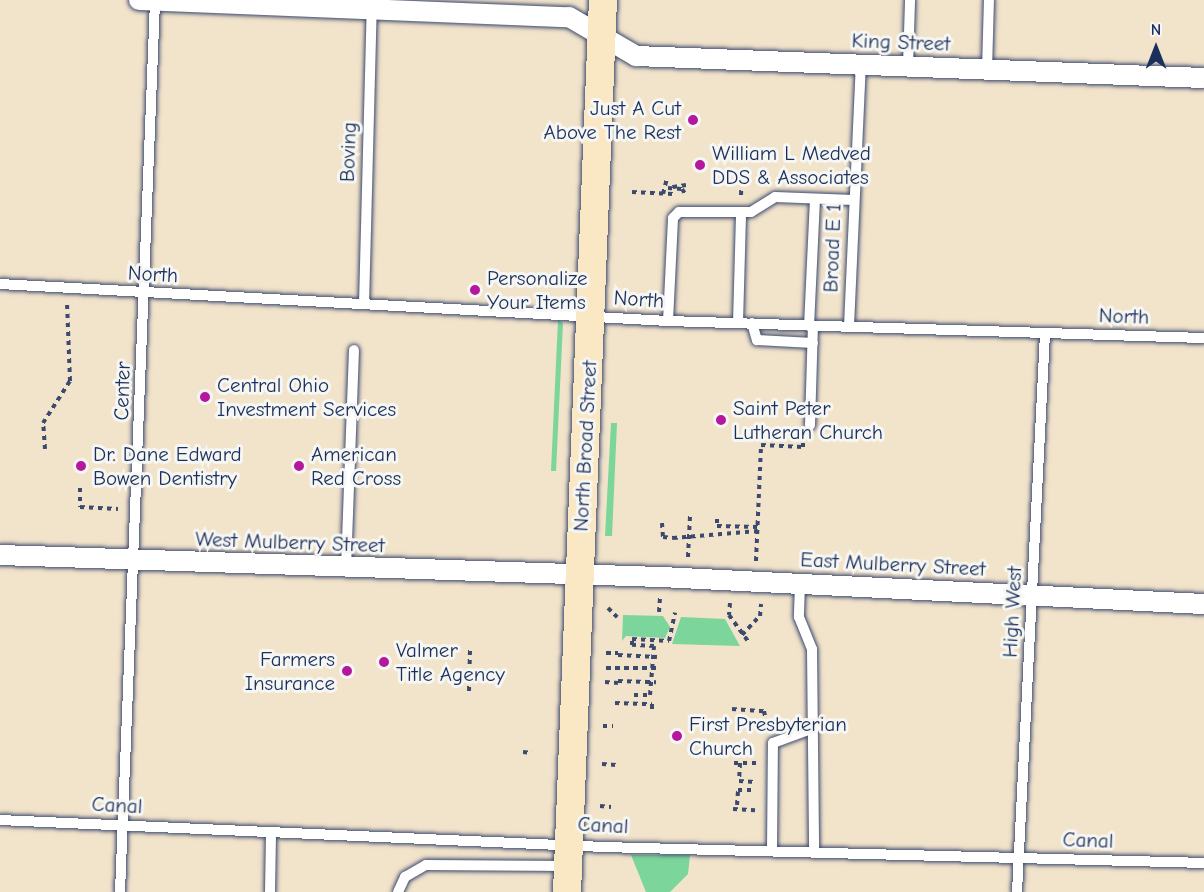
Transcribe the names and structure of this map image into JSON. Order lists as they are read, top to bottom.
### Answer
{
  "streets": {
    "street": [
      "King Street",
      "North Broad Street",
      "West Mulberry Street",
      "East Mulberry Street"
    ],
    "lane": [
      "Boving",
      "Broad E 1",
      "North",
      "Center",
      "High West",
      "Canal"
    ]
  },
  "crossings": [
    ["King Street", "Boving"],
    ["King Street", "Broad E 1"],
    ["King Street", "Center"],
    ["King Street", "North Broad Street"],
    ["Boving", "North"],
    ["Broad E 1", "North"],
    ["North", "Center"],
    ["North", "North Broad Street"],
    ["North", "High West"],
    ["Center", "West Mulberry Street"],
    ["Center", "Canal"],
    ["North Broad Street", "West Mulberry Street"],
    ["North Broad Street", "East Mulberry Street"],
    ["North Broad Street", "Canal"],
    ["West Mulberry Street", "East Mulberry Street"],
    ["East Mulberry Street", "High West"],
    ["High West", "Canal"]
  ],
  "places": [
    "Just A Cut Above The Rest",
    "William L Medved DDS & Associates",
    "Personalize Your Items",
    "Central Ohio Investment Services",
    "Saint Peter Lutheran Church",
    "Dr. Dane Edward Bowen Dentistry",
    "American Red Cross",
    "Valmer Title Agency",
    "Farmers Insurance",
    "First Presbyterian Church"
  ],
  "north": "top"
}
